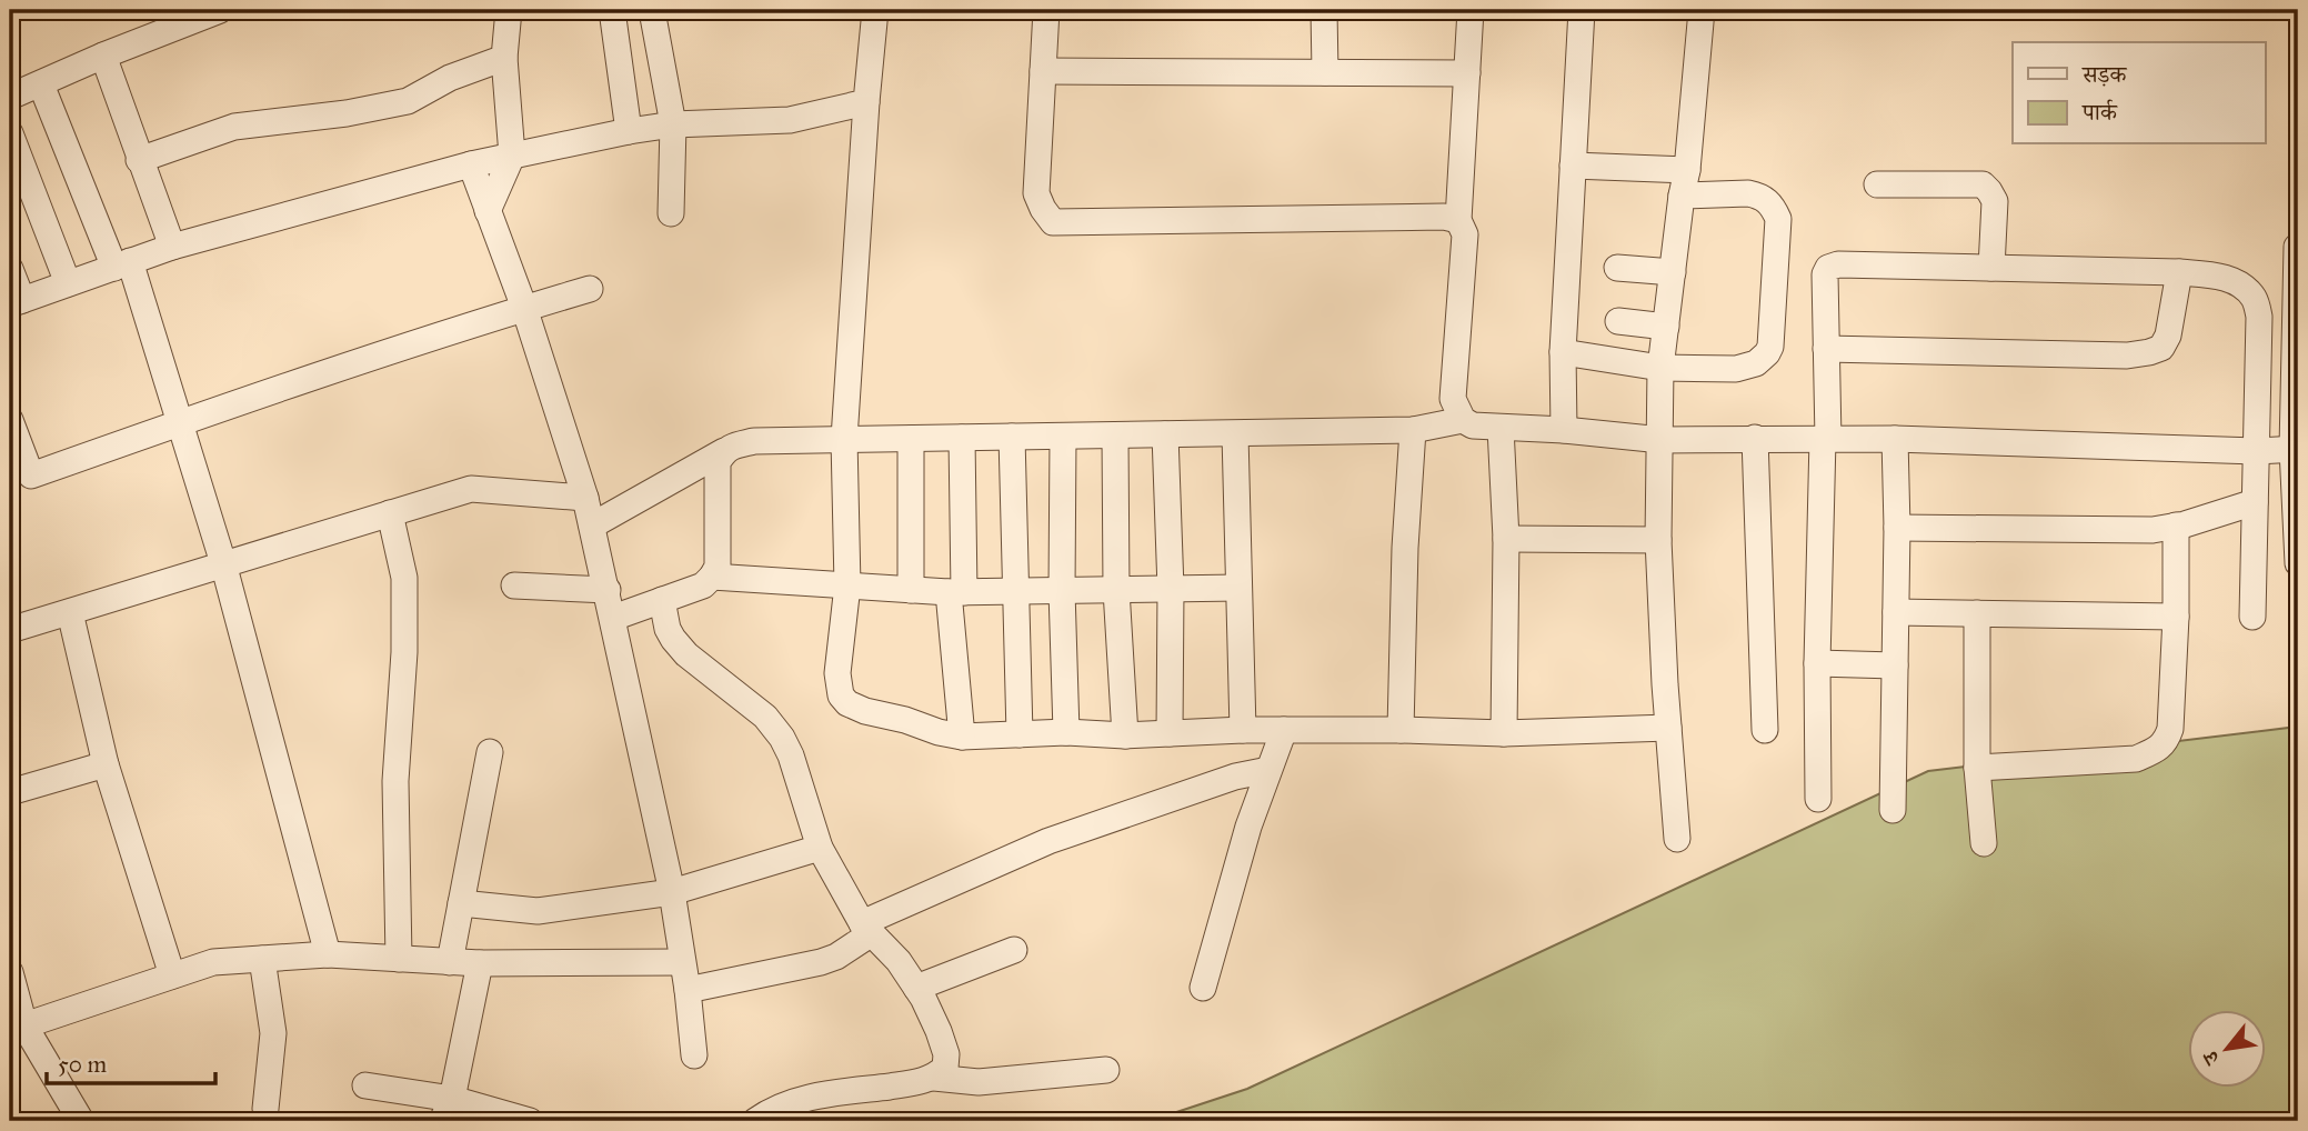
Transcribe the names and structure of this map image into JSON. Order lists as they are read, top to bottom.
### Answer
{
  "legend": ["सड़क", "पार्क"],
  "scale_bar": "50 m",
  "north": "bottom left"
}
